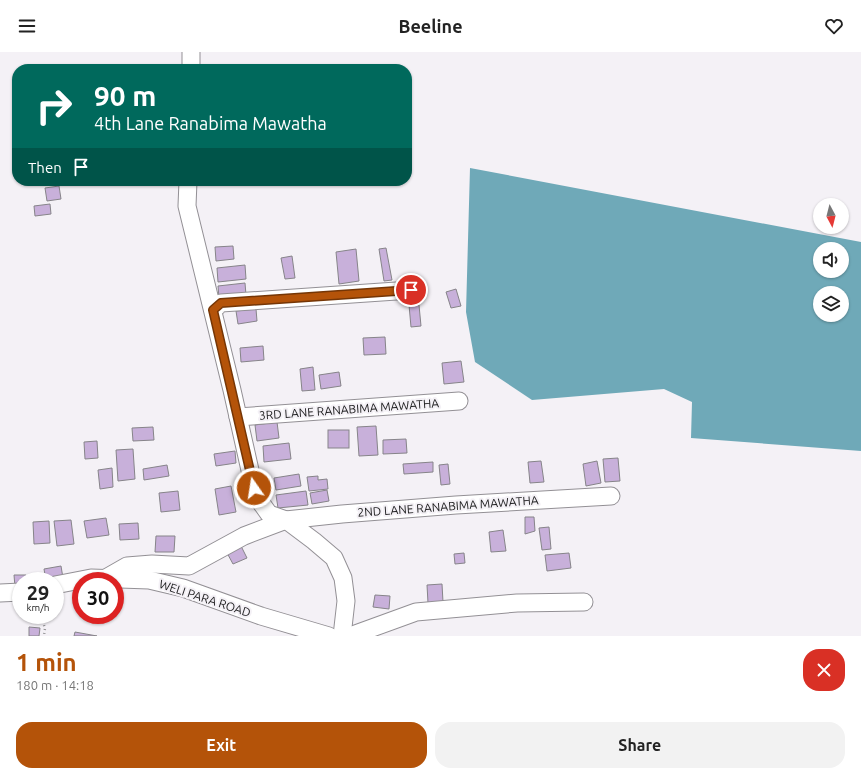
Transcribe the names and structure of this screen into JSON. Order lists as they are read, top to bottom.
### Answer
{
  "streets": {
    "street": ["3RD LANE RANABIMA MAWATHA", "2ND LANE RANABIMA MAWATHA", "WELI PARA ROAD"]
  },
  "north": "bottom",
  "page": {
    "header": "Beeline",
    "turn": ["90 m", "4th Lane Ranabima Mawatha"],
    "then": "Then",
    "speed": "29 km/h",
    "limit": "30",
    "heading": ["1 min", "180 m · 14:18"],
    "buttons": ["Exit", "Share"]
  }
}
